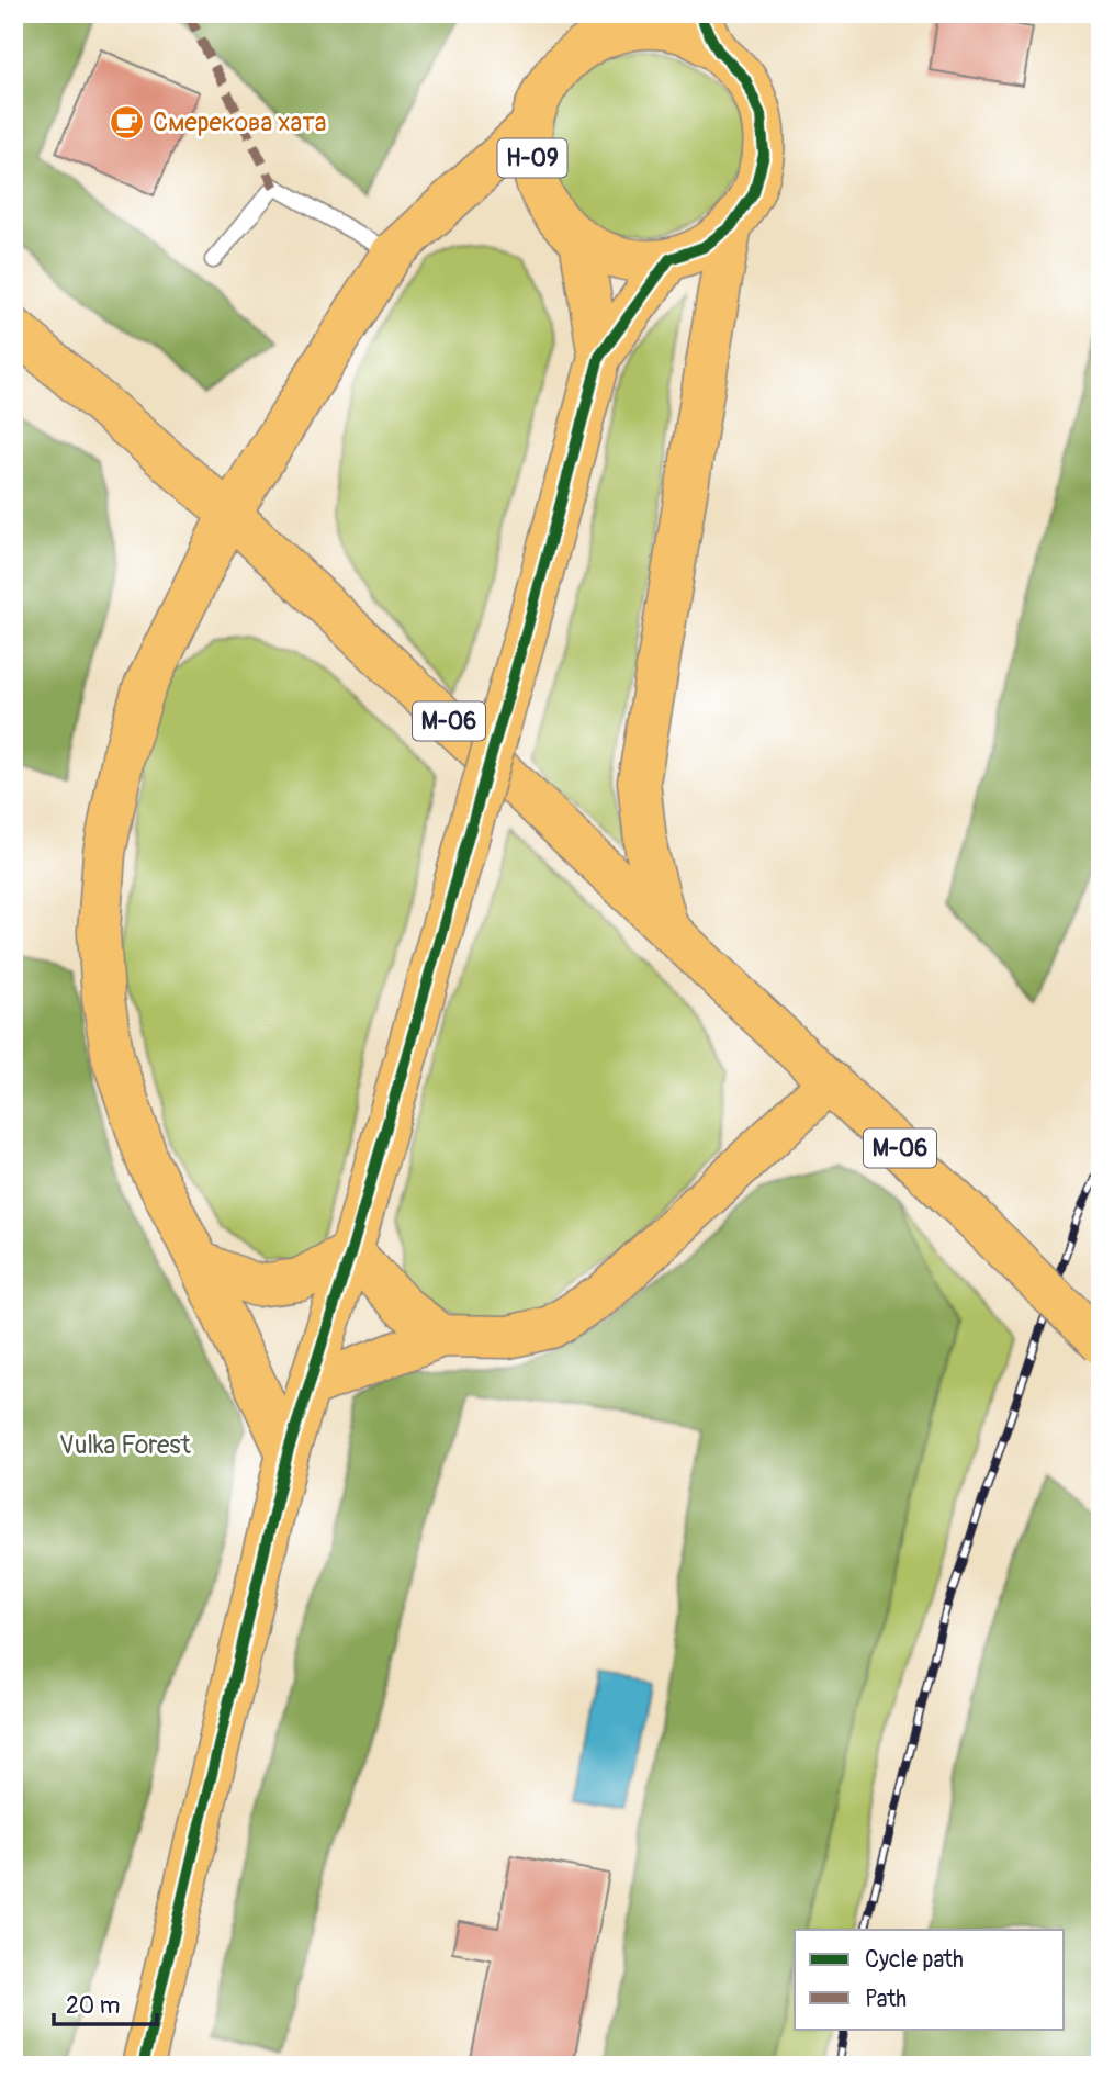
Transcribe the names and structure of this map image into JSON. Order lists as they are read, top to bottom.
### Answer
{
  "streets": {
    "main road": ["Н-09", "М-06"]
  },
  "parks": ["Vulka Forest"],
  "places": {
    "cafe": ["Смерекова хата"]
  },
  "legend": ["Cycle path", "Path"],
  "scale_bar": "20 m"
}
